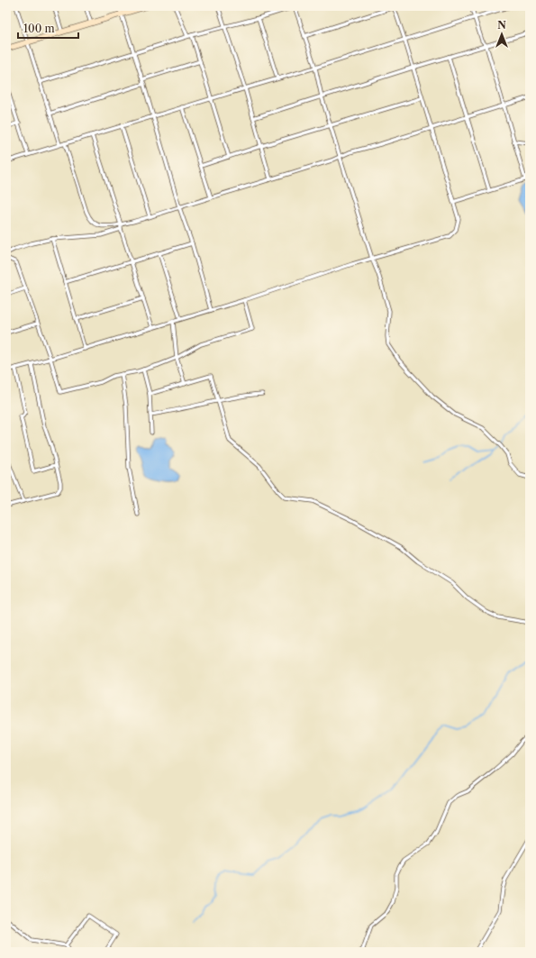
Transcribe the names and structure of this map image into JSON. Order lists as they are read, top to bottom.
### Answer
{
  "scale_bar": "100 m",
  "north": "top"
}
